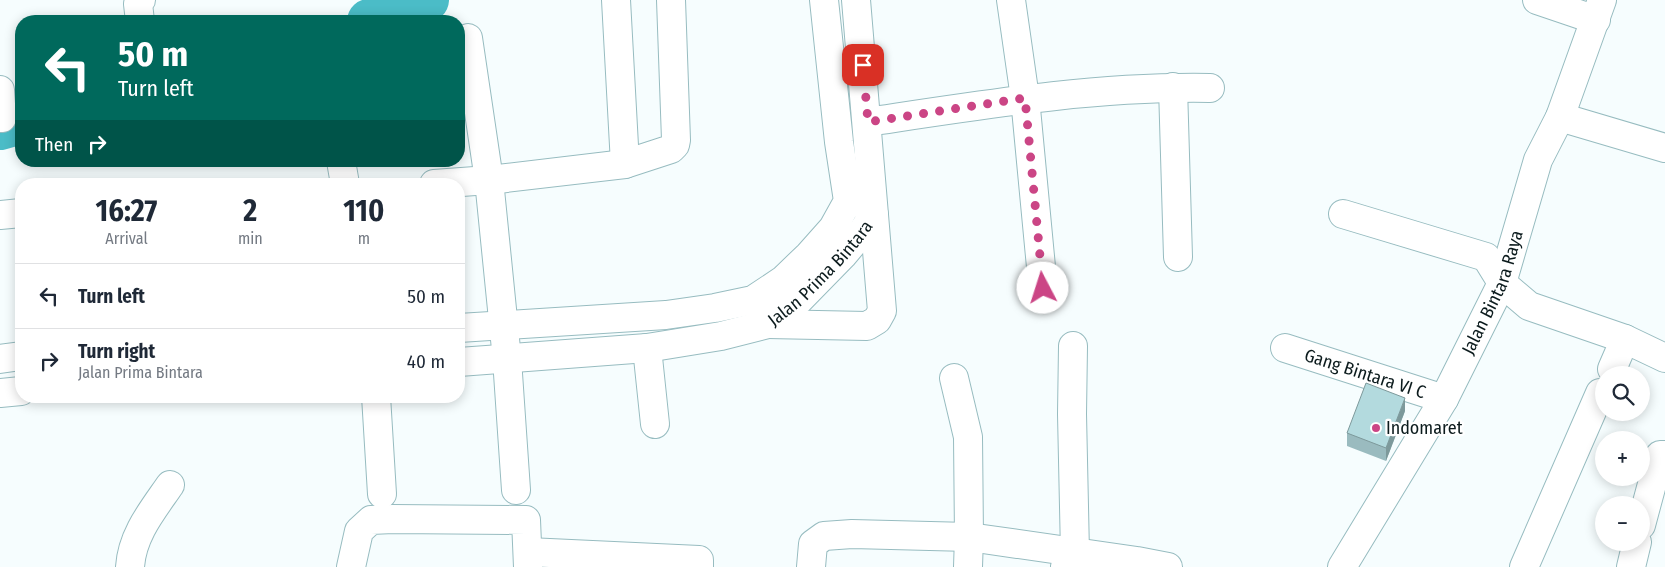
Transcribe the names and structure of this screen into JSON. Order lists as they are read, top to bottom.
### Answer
{
  "streets": {
    "street": ["Jalan Prima Bintara", "Jalan Bintara Raya", "Gang Bintara VI C"]
  },
  "crossings": [
    ["Jalan Bintara Raya", "Gang Bintara VI C"]
  ],
  "places": ["Indomaret"],
  "page": {
    "turn": ["50 m", "Turn left"],
    "then": "Then",
    "eta": [
      "16:27",
      "Arrival",
      "2",
      "min",
      "110",
      "m"
    ],
    "list": [
      {
        "name": "Turn left",
        "value": "50 m"
      },
      {
        "name": "Turn right",
        "note": "Jalan Prima Bintara",
        "value": "40 m"
      }
    ],
    "map_buttons": ["+", "−"]
  }
}
